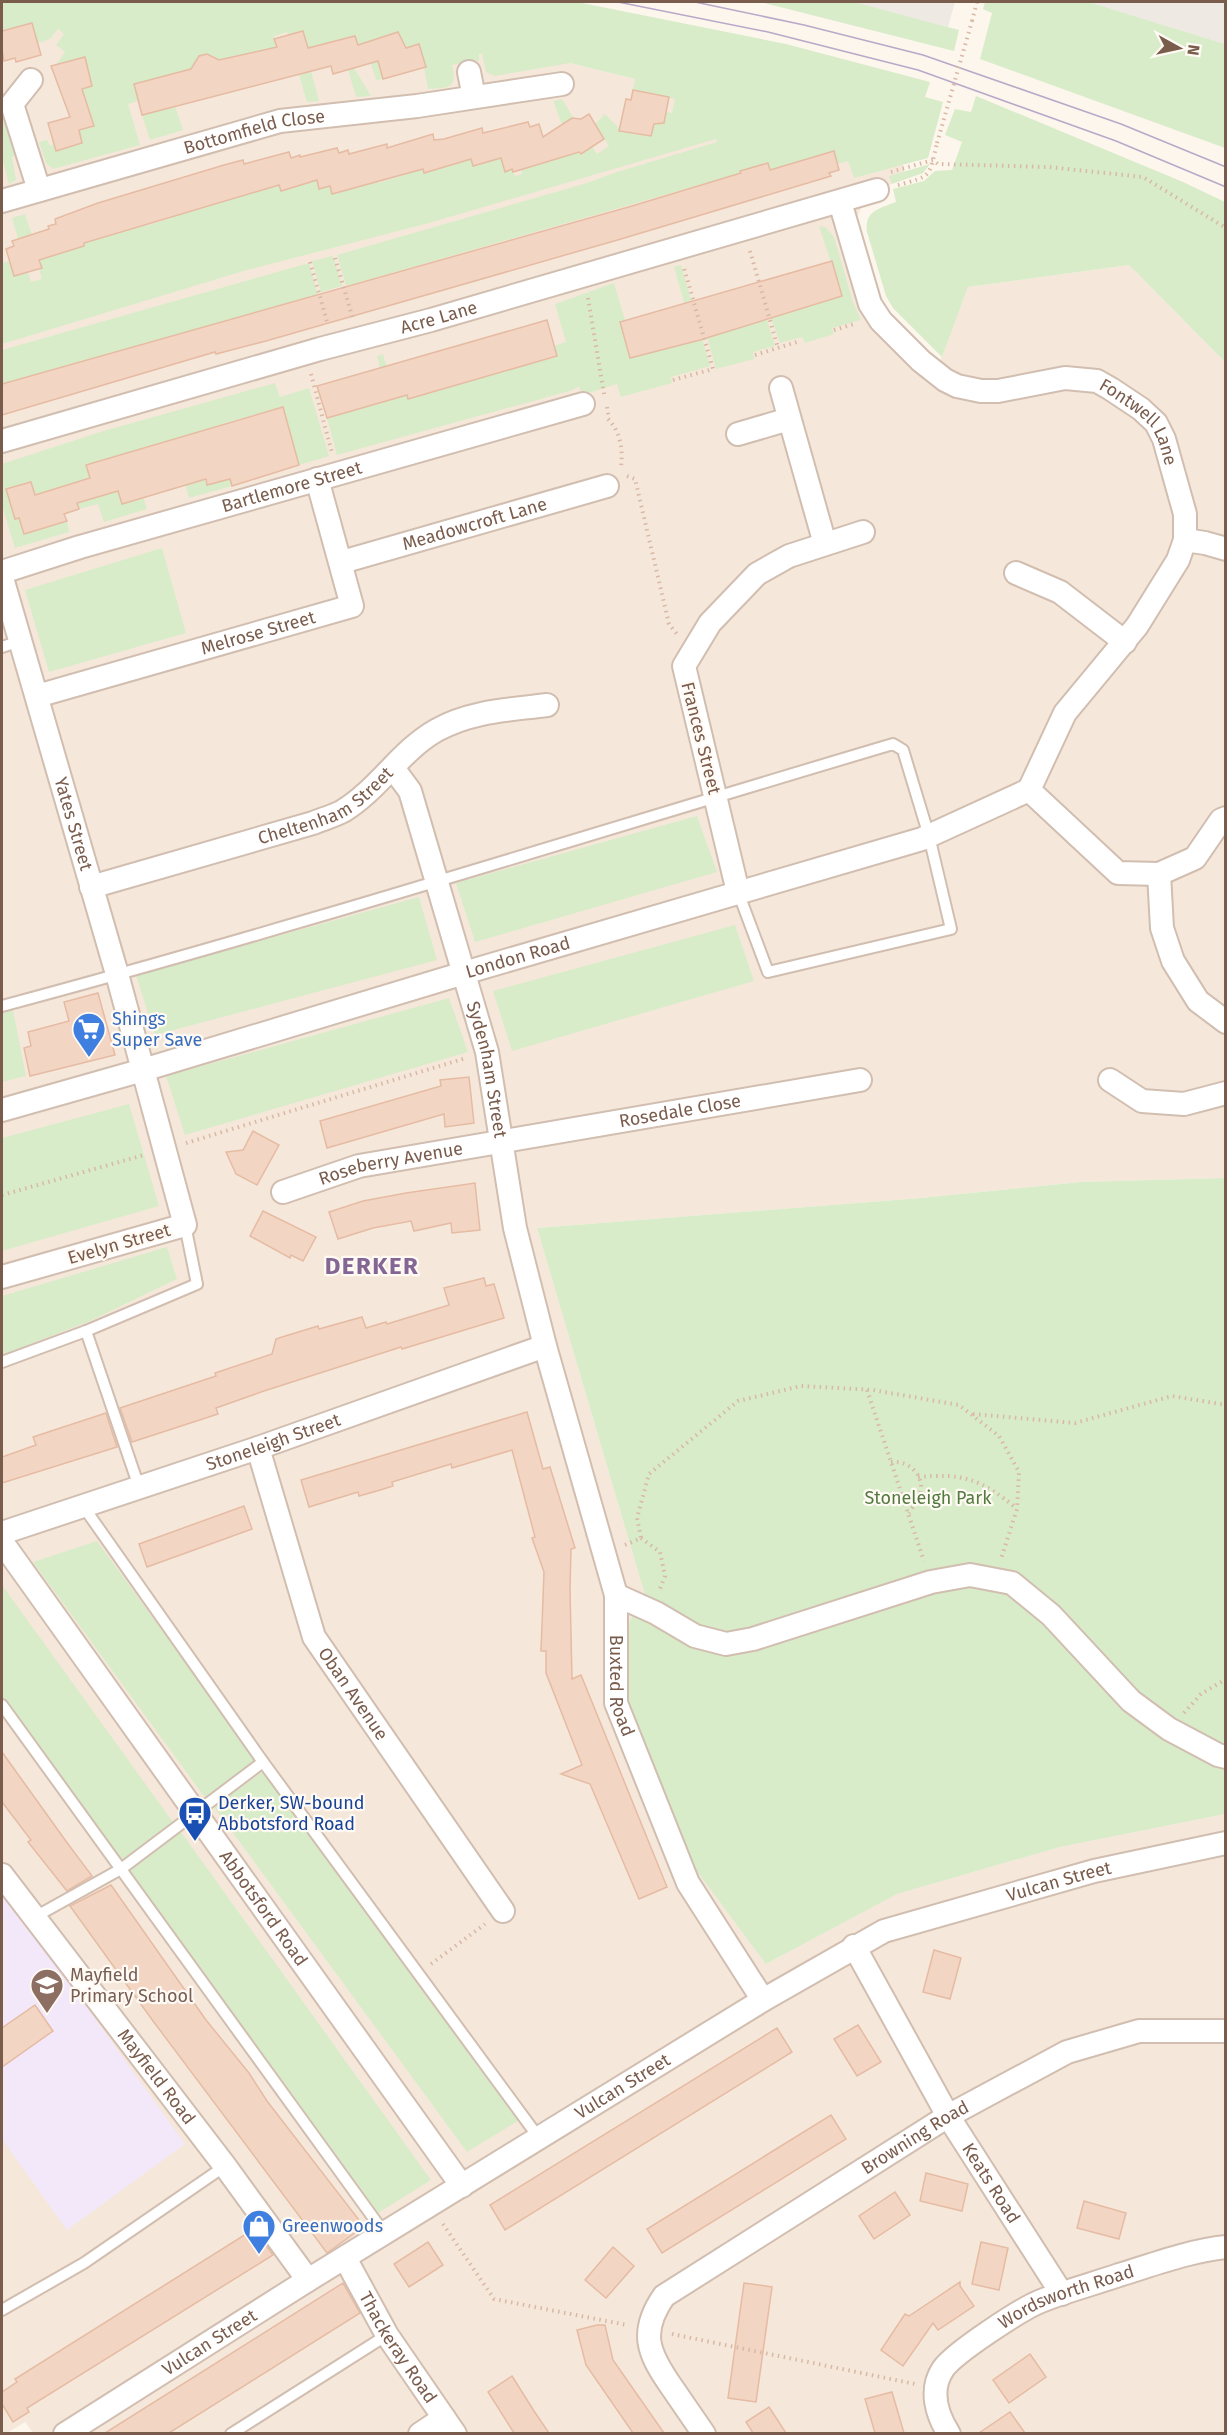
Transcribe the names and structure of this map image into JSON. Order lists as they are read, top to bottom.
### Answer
{
  "streets": {
    "street": [
      "Bottomfield Close",
      "Acre Lane",
      "Fontwell Lane",
      "Bartlemore Street",
      "Meadowcroft Lane",
      "Melrose Street",
      "Frances Street",
      "Cheltenham Street",
      "Yates Street",
      "London Road",
      "Sydenham Street",
      "Rosedale Close",
      "Roseberry Avenue",
      "Evelyn Street",
      "Stoneleigh Street",
      "Buxted Road",
      "Oban Avenue",
      "Vulcan Street",
      "Abbotsford Road",
      "Mayfield Road",
      "Browning Road",
      "Keats Road",
      "Wordsworth Road",
      "Thackeray Road"
    ]
  },
  "crossings": [
    ["Acre Lane", "Fontwell Lane"],
    ["Fontwell Lane", "London Road"],
    ["Bartlemore Street", "Melrose Street"],
    ["Meadowcroft Lane", "Melrose Street"],
    ["Melrose Street", "Yates Street"],
    ["Frances Street", "London Road"],
    ["Cheltenham Street", "Yates Street"],
    ["Cheltenham Street", "Sydenham Street"],
    ["Yates Street", "London Road"],
    ["Yates Street", "Evelyn Street"],
    ["London Road", "Sydenham Street"],
    ["London Road", "Evelyn Street"],
    ["Sydenham Street", "Rosedale Close"],
    ["Sydenham Street", "Roseberry Avenue"],
    ["Sydenham Street", "Stoneleigh Street"],
    ["Sydenham Street", "Buxted Road"],
    ["Rosedale Close", "Roseberry Avenue"],
    ["Stoneleigh Street", "Buxted Road"],
    ["Stoneleigh Street", "Oban Avenue"],
    ["Buxted Road", "Vulcan Street"],
    ["Vulcan Street", "Abbotsford Road"],
    ["Vulcan Street", "Mayfield Road"],
    ["Vulcan Street", "Keats Road"],
    ["Vulcan Street", "Thackeray Road"],
    ["Browning Road", "Keats Road"],
    ["Keats Road", "Wordsworth Road"]
  ],
  "districts": ["DERKER"],
  "parks": ["Stoneleigh Park"],
  "places": {
    "supermarket": ["Shings Super Save"],
    "bus stop": ["Derker, SW-bound Abbotsford Road"],
    "school or university": ["Mayfield Primary School"],
    "shop": ["Greenwoods"]
  },
  "north": "right"
}
